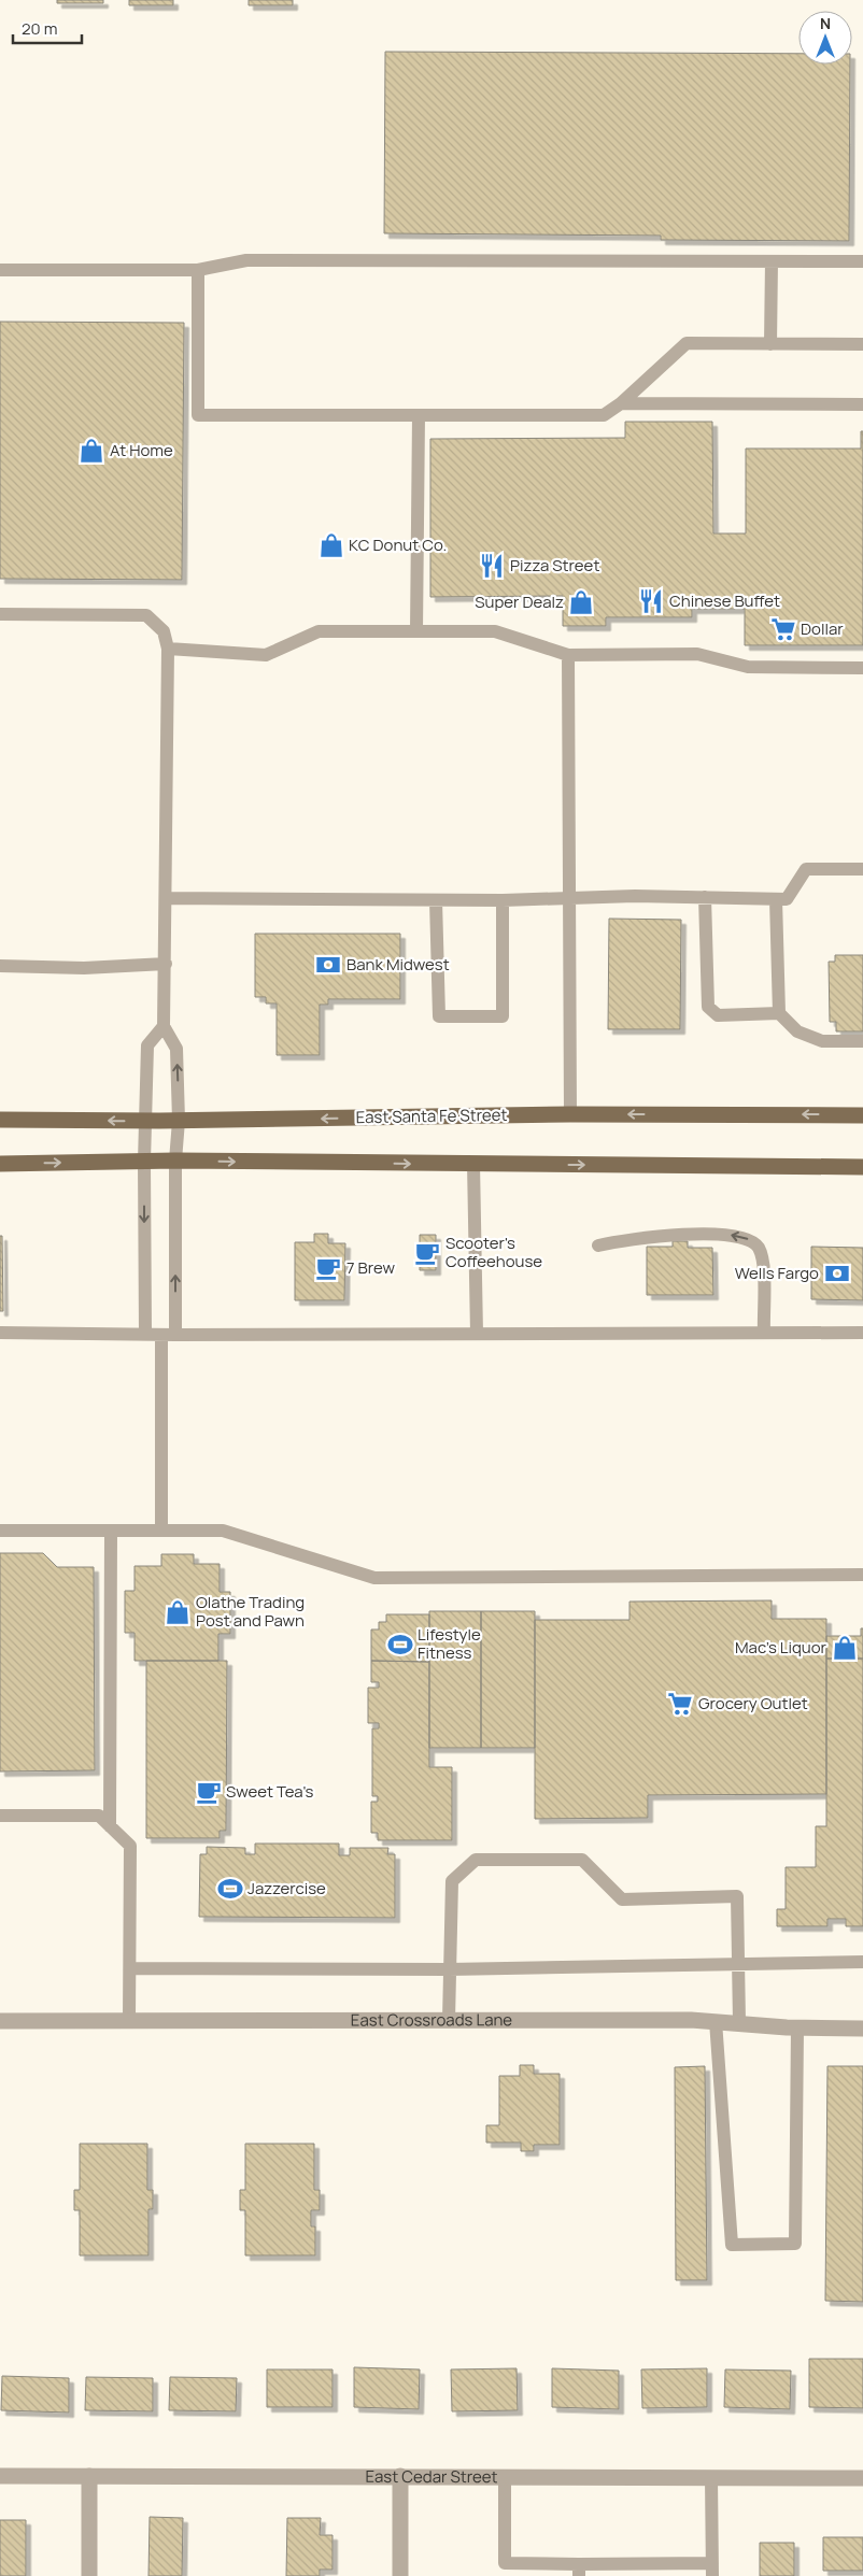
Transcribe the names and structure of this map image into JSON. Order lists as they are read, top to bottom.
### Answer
{
  "streets": {
    "main road": ["East Santa Fe Street"],
    "street": ["East Crossroads Lane", "East Cedar Street"]
  },
  "places": {
    "shop": [
      "At Home",
      "KC Donut Co.",
      "Super Dealz",
      "Olathe Trading Post and Pawn",
      "Mac's Liquor"
    ],
    "restaurant": ["Pizza Street", "Chinese Buffet"],
    "supermarket": ["Dollar", "Grocery Outlet"],
    "bank": ["Bank Midwest", "Wells Fargo"],
    "cafe": ["Scooter's Coffeehouse", "7 Brew", "Sweet Tea's"],
    "sports": ["Lifestyle Fitness", "Jazzercise"]
  },
  "scale_bar": "20 m",
  "north": "top"
}
